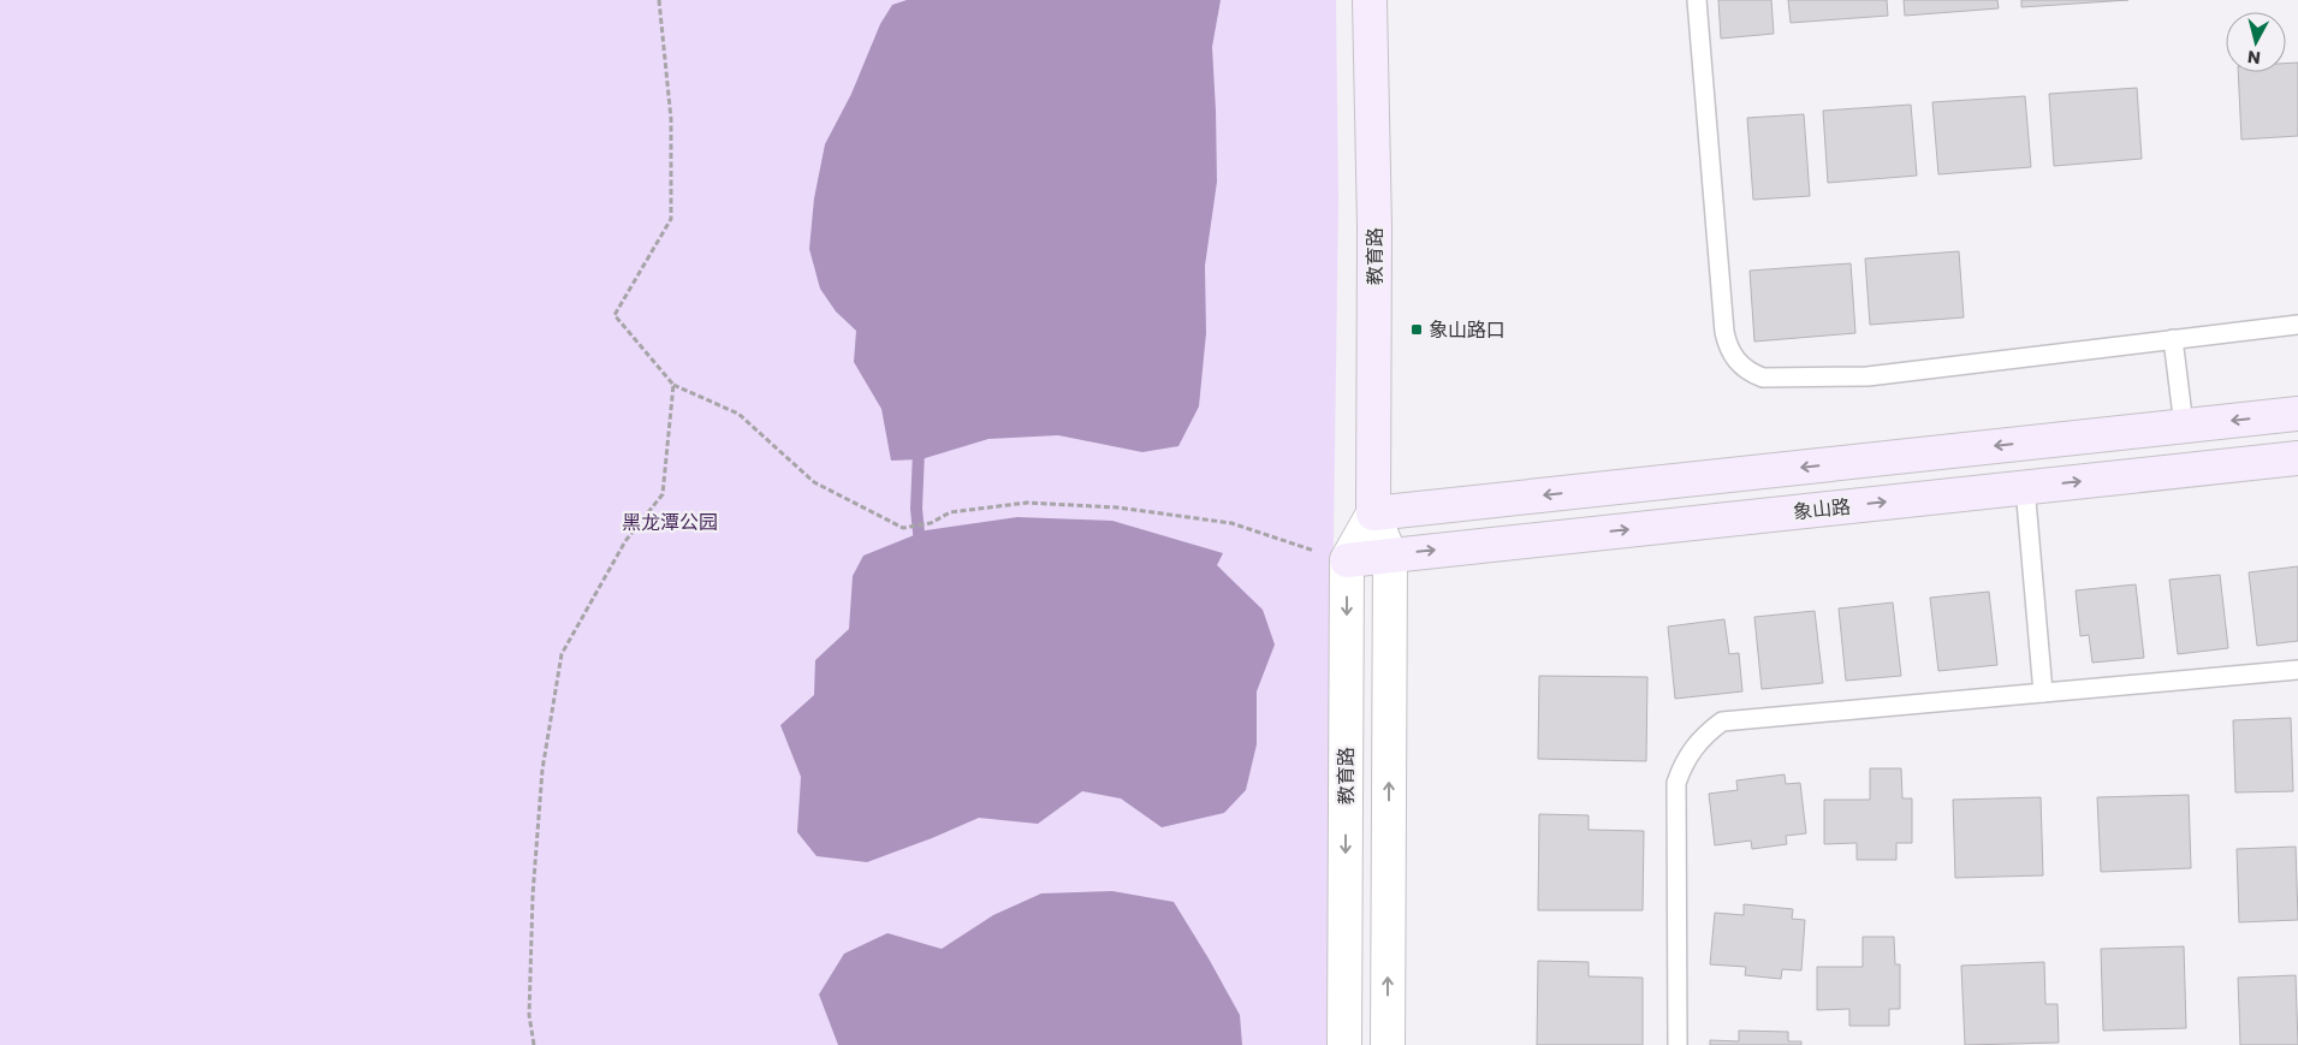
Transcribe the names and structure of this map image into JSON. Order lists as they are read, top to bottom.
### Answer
{
  "streets": {
    "main road": ["教育路", "象山路"]
  },
  "crossings": [
    ["教育路", "象山路"]
  ],
  "parks": ["黑龙潭公园"],
  "places": {
    "transit": ["象山路口"]
  },
  "north": "bottom"
}
